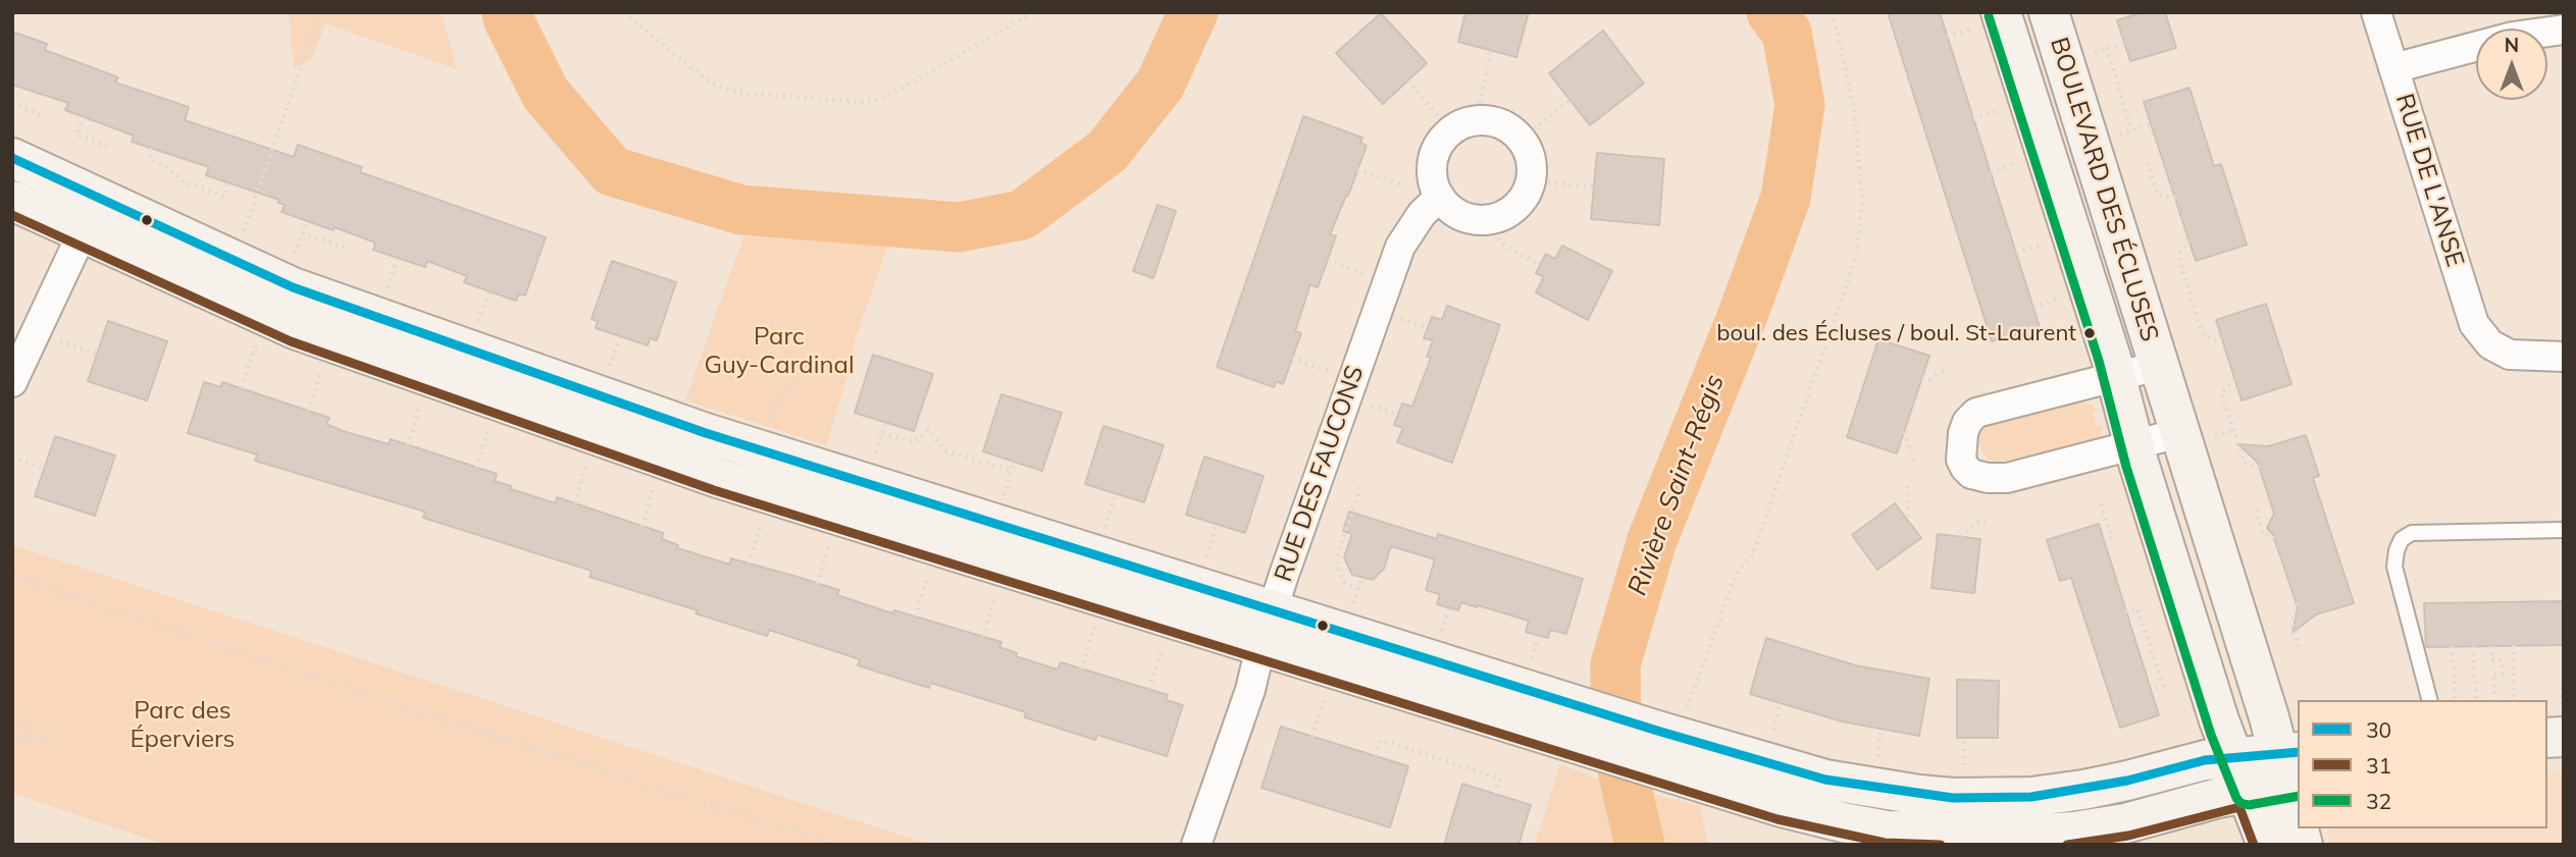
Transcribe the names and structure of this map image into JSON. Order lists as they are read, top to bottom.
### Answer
{
  "streets": {
    "street": ["RUE DE L'ANSE", "BOULEVARD DES ÉCLUSES", "RUE DES FAUCONS"]
  },
  "water": ["Rivière Saint-Régis"],
  "parks": ["Parc Guy-Cardinal", "Parc des Éperviers"],
  "places": ["boul. des Écluses / boul. St-Laurent"],
  "lines": ["transit line 32", "transit line 30", "transit line 31"],
  "legend": ["30", "31", "32"],
  "north": "top"
}
